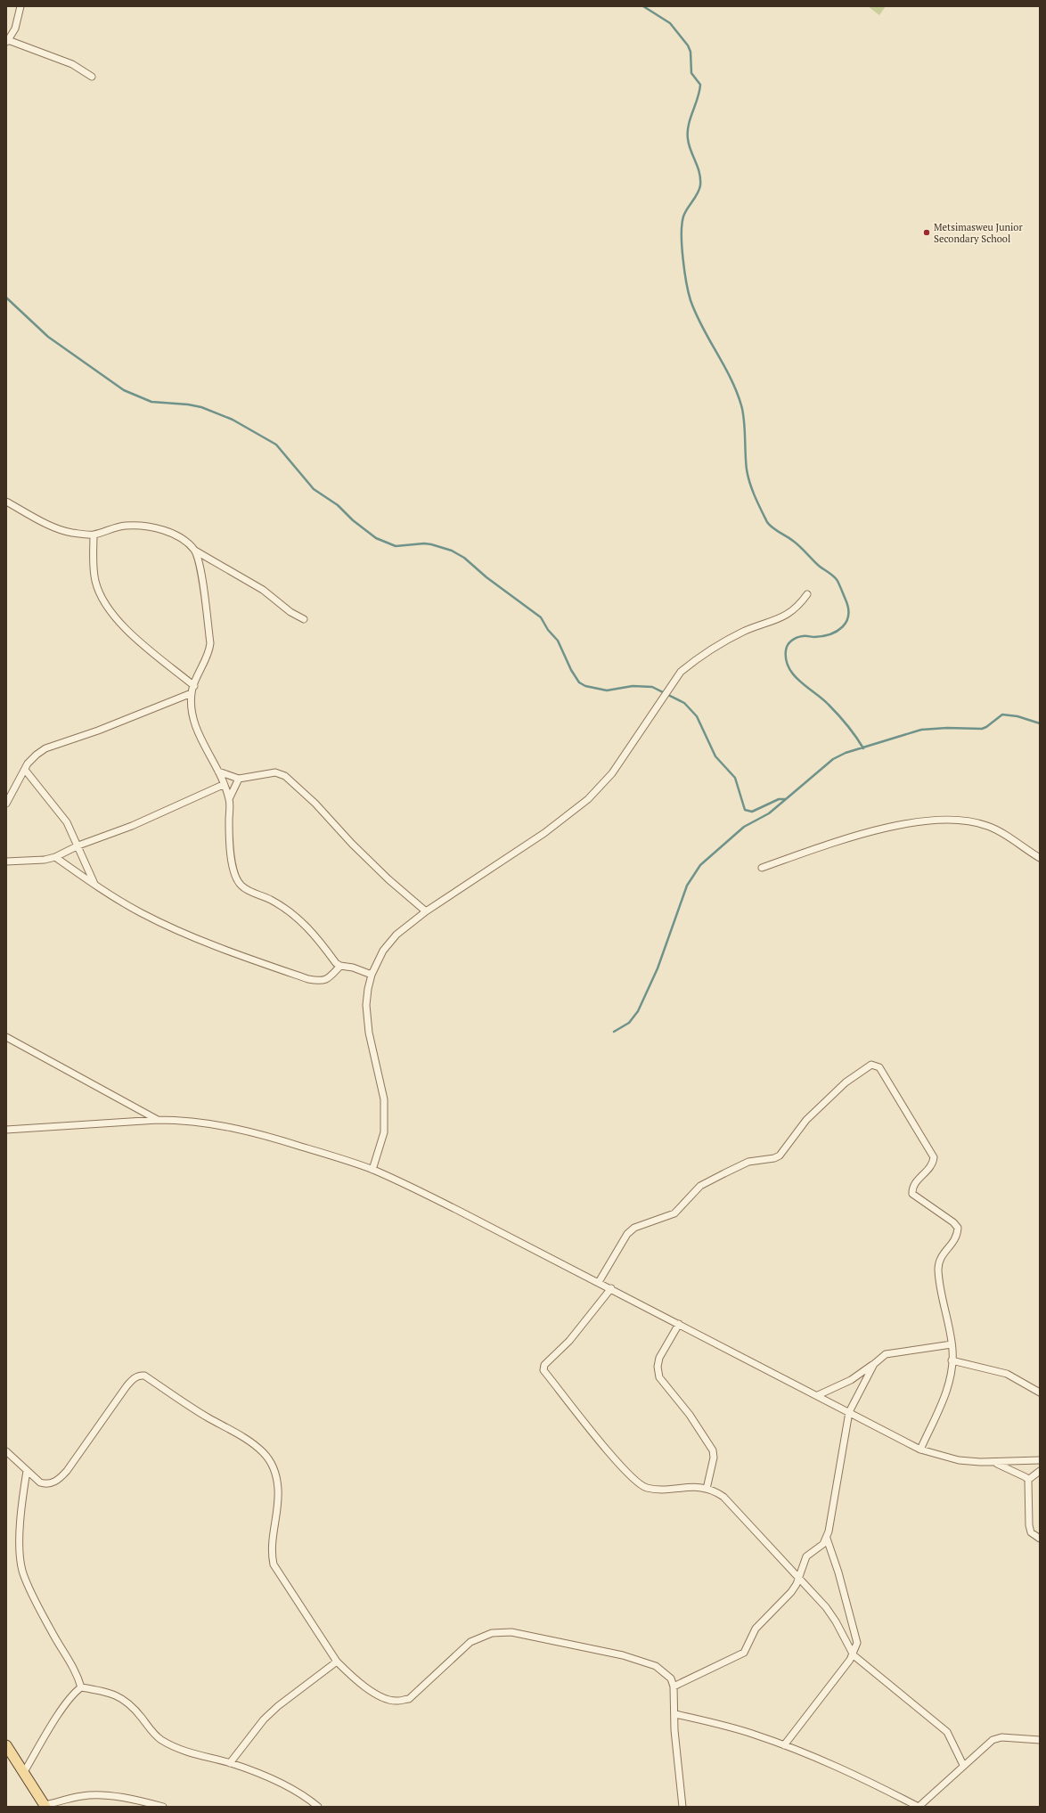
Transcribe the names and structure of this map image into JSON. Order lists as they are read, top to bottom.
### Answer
{
  "places": ["Metsimasweu Junior Secondary School"]
}
